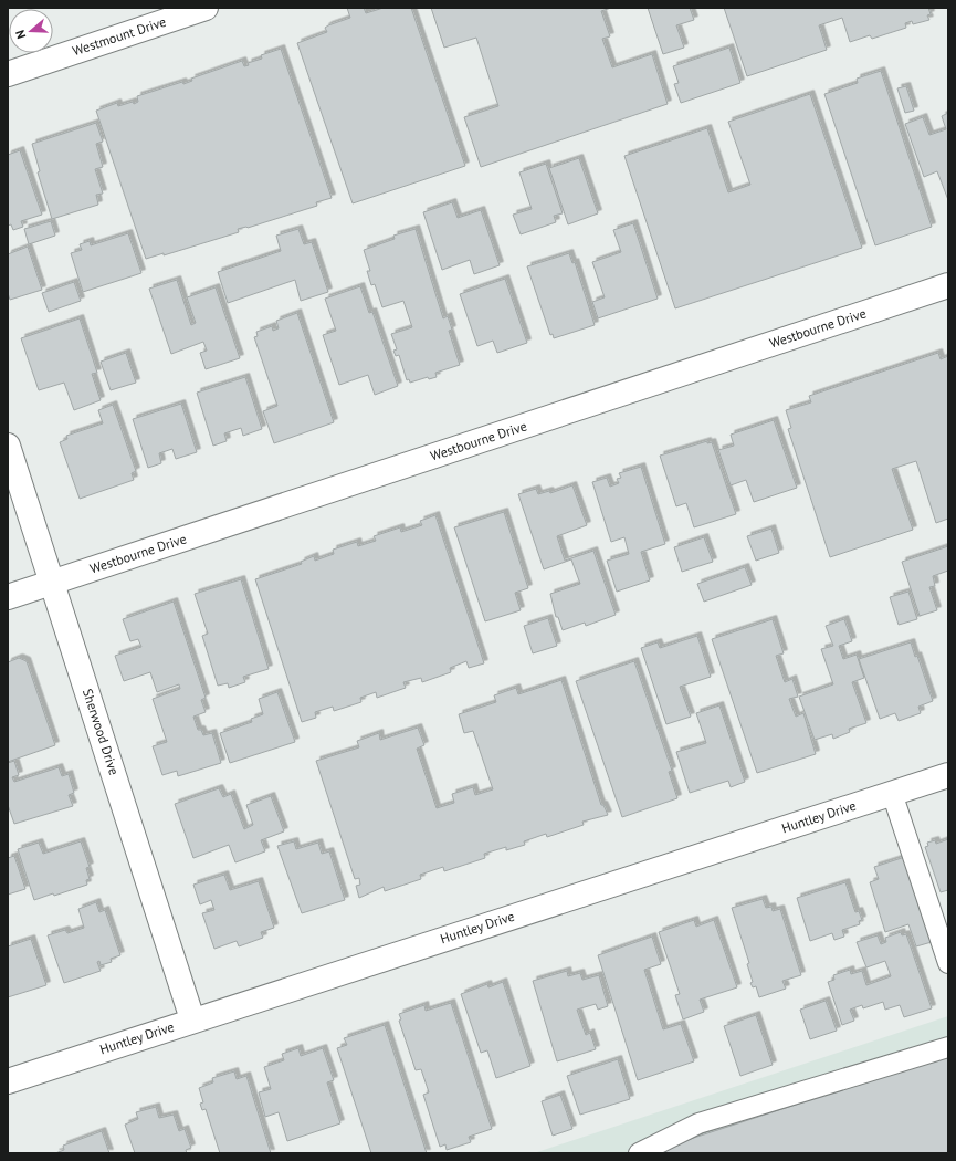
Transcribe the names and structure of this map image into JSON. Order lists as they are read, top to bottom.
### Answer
{
  "streets": {
    "street": [
      "Westmount Drive",
      "Westbourne Drive",
      "Sherwood Drive",
      "Huntley Drive"
    ]
  },
  "crossings": [
    ["Westbourne Drive", "Sherwood Drive"],
    ["Sherwood Drive", "Huntley Drive"]
  ],
  "north": "left"
}
